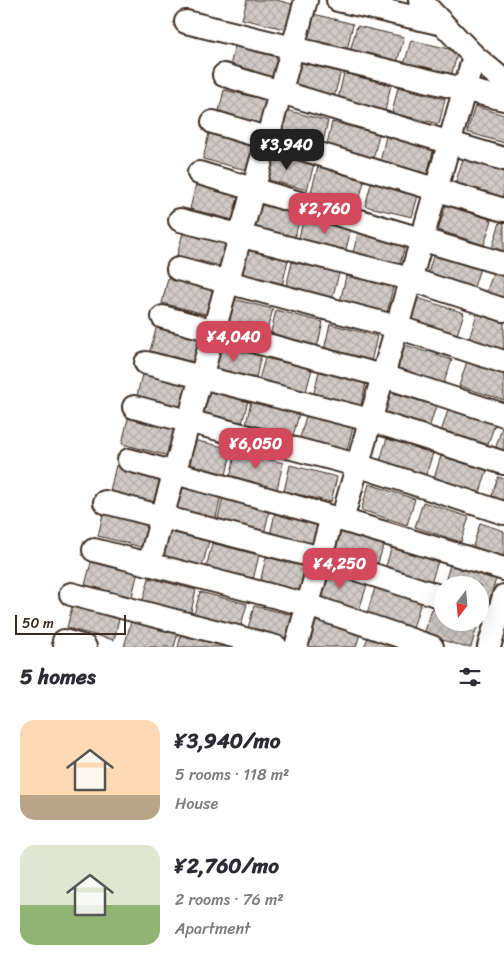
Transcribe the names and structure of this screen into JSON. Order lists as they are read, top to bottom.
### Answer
{
  "scale_bar": "50 m",
  "north": "bottom",
  "page": {
    "price": [
      "¥3,940",
      "¥2,760",
      "¥4,040",
      "¥6,050",
      "¥4,250"
    ],
    "scale": "50 m",
    "heading": "5 homes",
    "list": [
      {
        "name": "¥3,940/mo",
        "note": "5 rooms · 118 m² · House"
      },
      {
        "name": "¥2,760/mo",
        "note": "2 rooms · 76 m² · Apartment"
      }
    ]
  }
}
